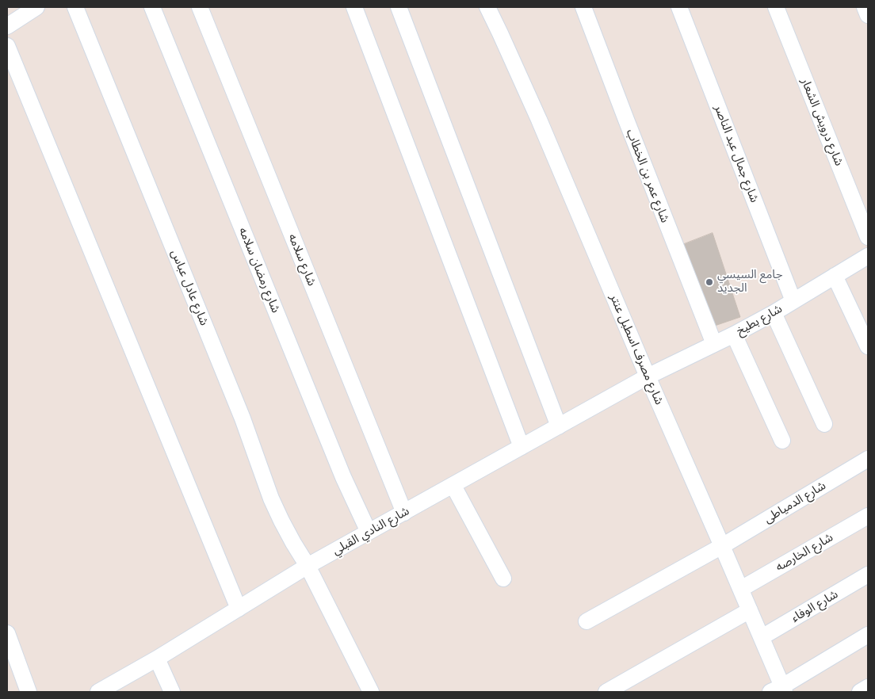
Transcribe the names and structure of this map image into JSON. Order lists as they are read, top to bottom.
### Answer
{
  "streets": {
    "street": [
      "شارع درويش الشعار",
      "شارع جمال عبد الناصر",
      "شارع عمر بن الخطاب",
      "شارع سلامه",
      "شارع رمضان سلامه",
      "شارع عادل عباس",
      "شارع بطيخ",
      "شارع مصرف اسطبل عنتر",
      "شارع الدمياطى",
      "شارع النادي القبلي",
      "شارع الخارصه",
      "شارع الوفاء"
    ]
  },
  "crossings": [
    ["شارع جمال عبد الناصر", "شارع بطيخ"],
    ["شارع عمر بن الخطاب", "شارع بطيخ"],
    ["شارع سلامه", "شارع النادي القبلي"],
    ["شارع رمضان سلامه", "شارع النادي القبلي"],
    ["شارع عادل عباس", "شارع النادي القبلي"],
    ["شارع بطيخ", "شارع مصرف اسطبل عنتر"],
    ["شارع بطيخ", "شارع النادي القبلي"],
    ["شارع مصرف اسطبل عنتر", "شارع الدمياطى"],
    ["شارع مصرف اسطبل عنتر", "شارع النادي القبلي"],
    ["شارع مصرف اسطبل عنتر", "شارع الخارصه"],
    ["شارع مصرف اسطبل عنتر", "شارع الوفاء"]
  ],
  "places": ["جامع السيسي الجديد"]
}
